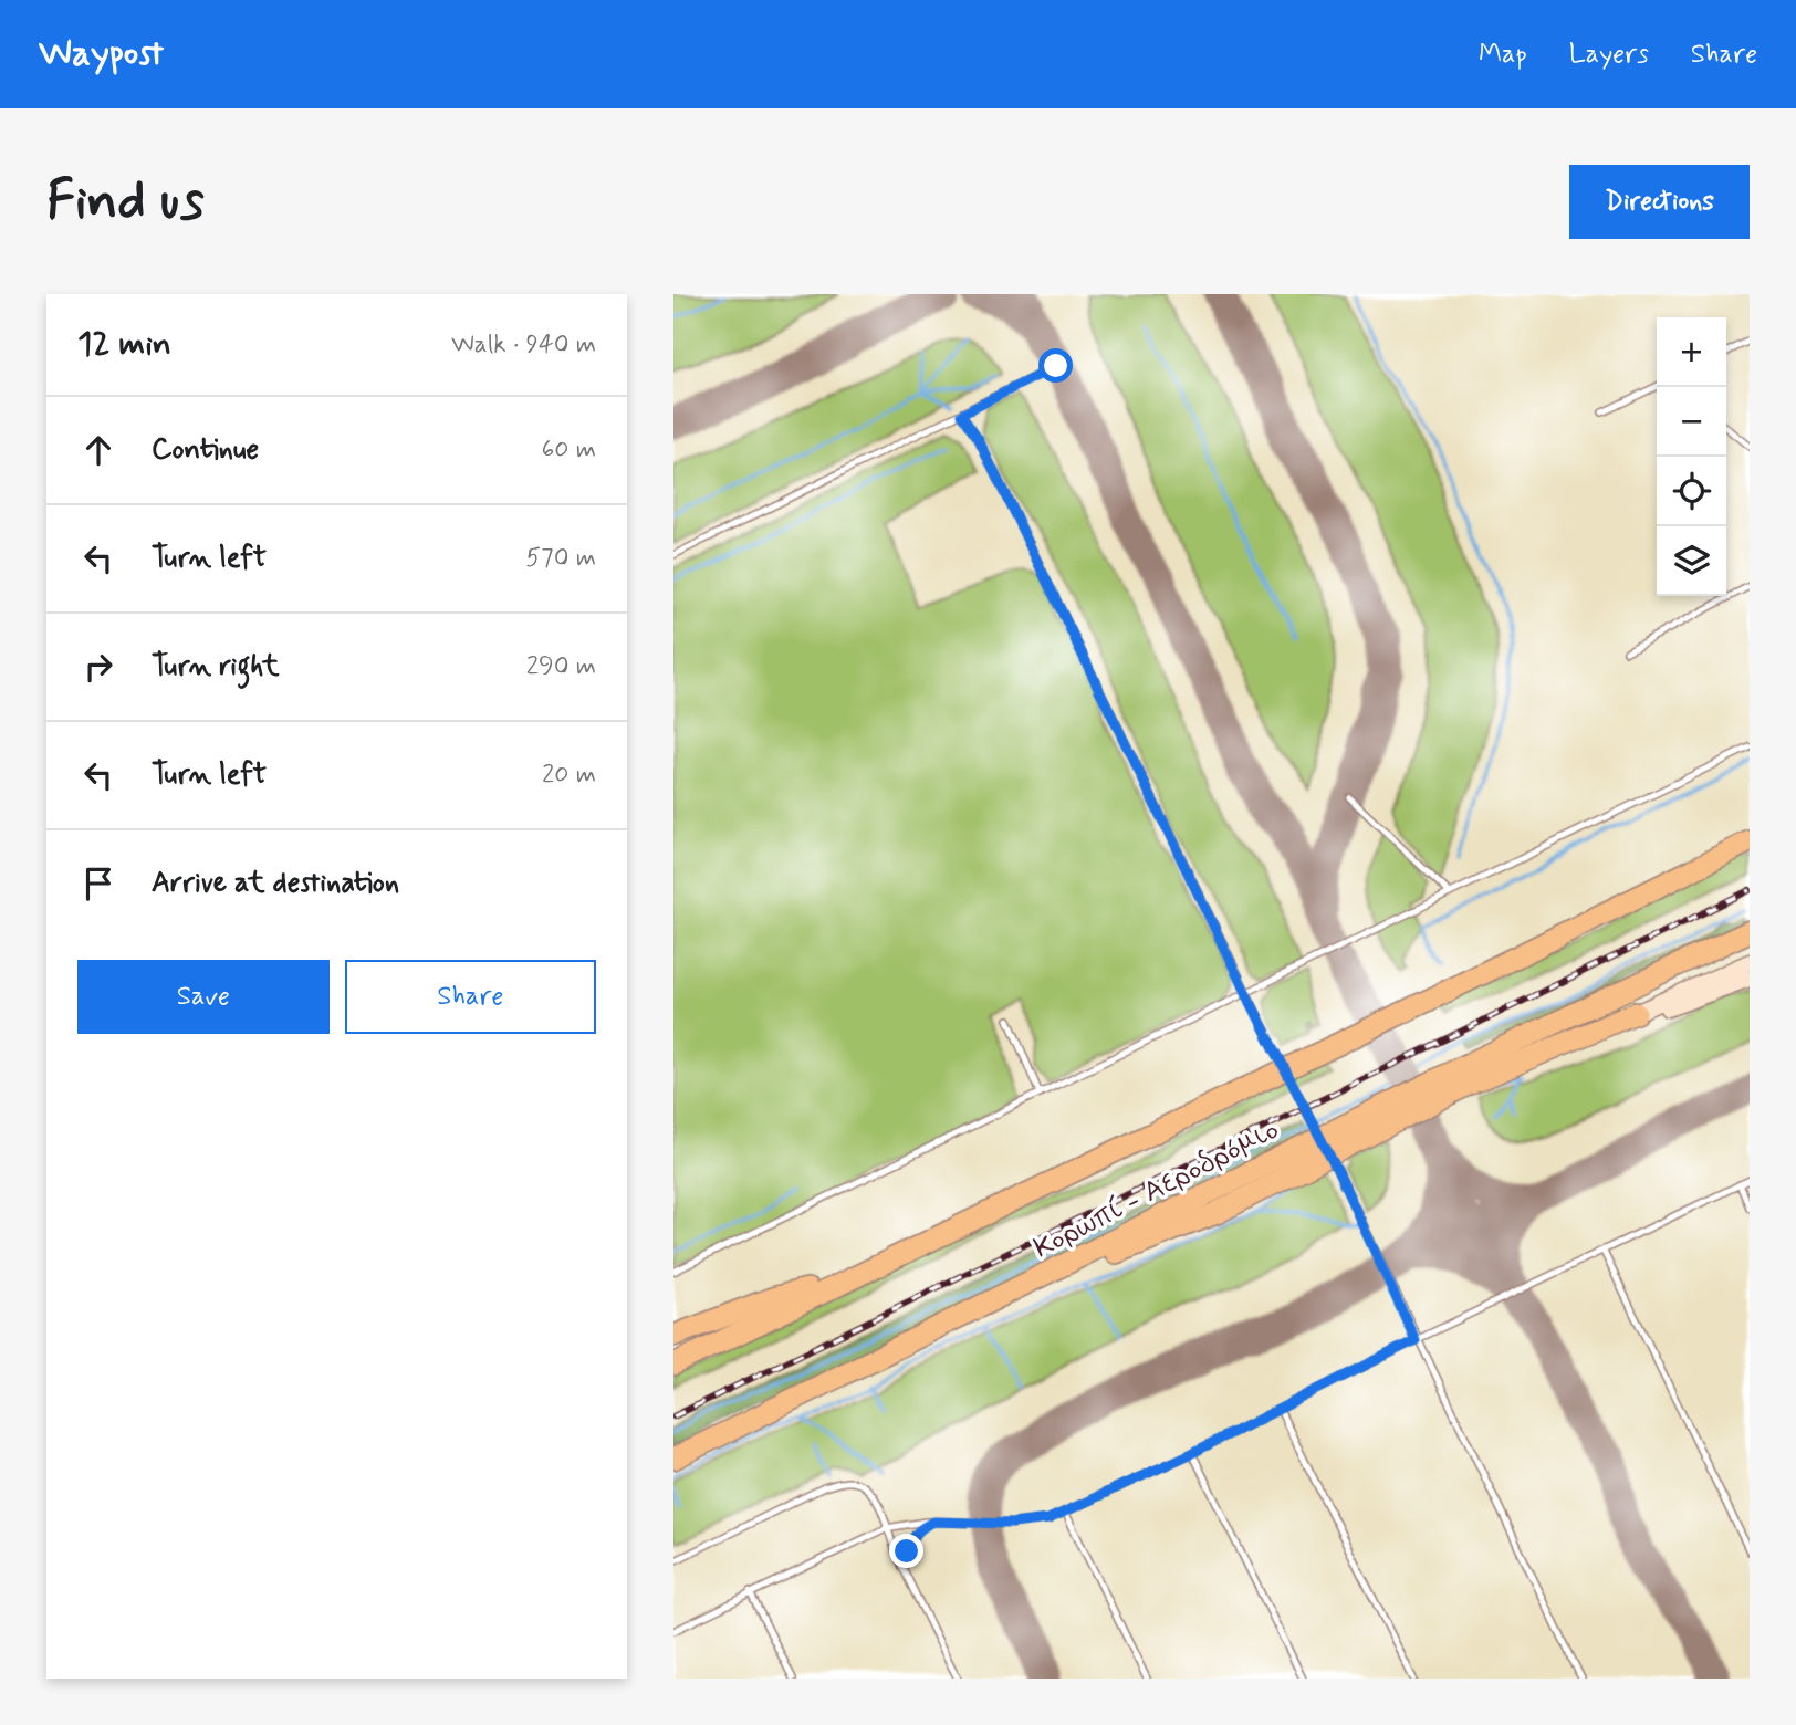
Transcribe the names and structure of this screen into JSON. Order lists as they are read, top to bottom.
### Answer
{
  "streets": {
    "highway": ["Κορωπί - Αεροδρόμιο"]
  },
  "page": {
    "header": "Waypost",
    "nav": ["Map", "Layers", "Share"],
    "buttons": [
      "Directions",
      ["Save", "Share"]
    ],
    "title": "Find us",
    "heading": ["12 min", "Walk · 940 m"],
    "map_buttons": ["+", "−"],
    "list": [
      ["Continue", "60 m"],
      ["Turn left", "570 m"],
      ["Turn right", "290 m"],
      ["Turn left", "20 m"],
      "Arrive at destination"
    ]
  }
}
